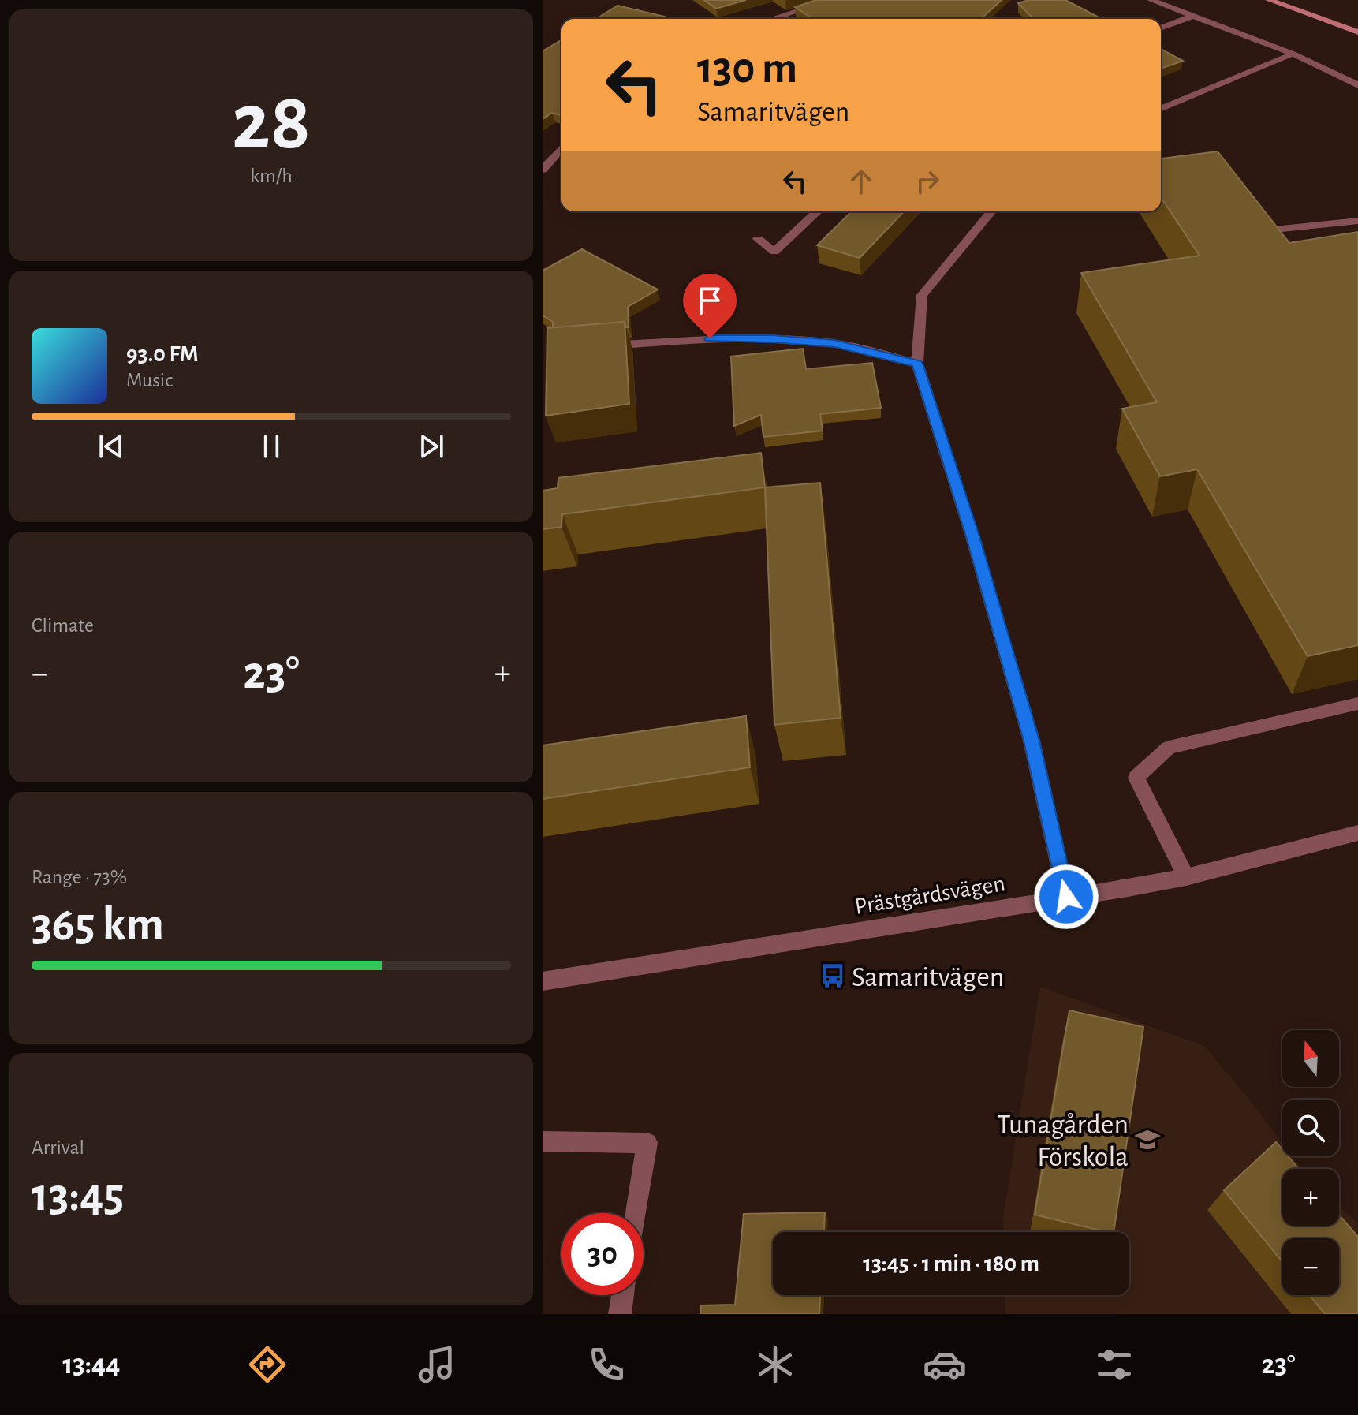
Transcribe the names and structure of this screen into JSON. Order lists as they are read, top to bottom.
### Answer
{
  "streets": {
    "street": ["Prästgårdsvägen"]
  },
  "places": {
    "bus stop": ["Samaritvägen"],
    "school or university": ["Tunagården Förskola"]
  },
  "north": "top",
  "page": {
    "tile": [
      ["28", "km/h"],
      "Climate",
      ["Range · 73%", "365 km"],
      ["Arrival", "13:45"]
    ],
    "turn": ["130 m", "Samaritvägen"],
    "song": ["93.0 FM", "Music"],
    "heat": ["−", "23°", "+"],
    "map_buttons": ["+", "−"],
    "limit": "30",
    "trip": "13:45 · 1 min · 180 m",
    "tabs": ["13:44", "23°"]
  }
}
